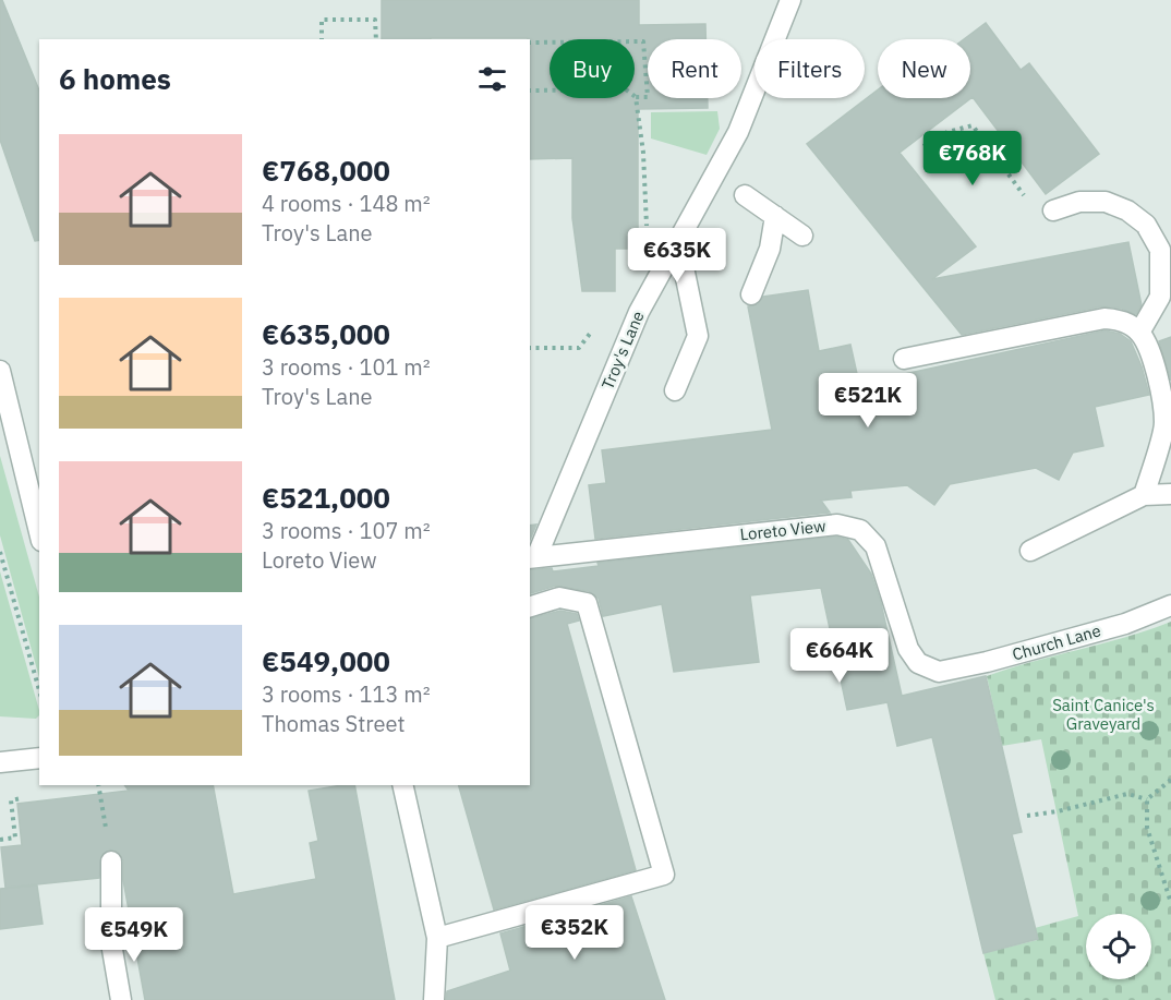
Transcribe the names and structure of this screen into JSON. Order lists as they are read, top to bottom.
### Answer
{
  "streets": {
    "street": ["Troy's Lane", "Loreto View", "Church Lane"]
  },
  "crossings": [
    ["Troy's Lane", "Loreto View"],
    ["Loreto View", "Church Lane"]
  ],
  "parks": ["Saint Canice's Graveyard"],
  "page": {
    "chip": [
      "Buy",
      "Rent",
      "Filters",
      "New"
    ],
    "heading": "6 homes",
    "list": [
      {
        "name": "€768,000",
        "note": "4 rooms · 148 m² · Troy's Lane"
      },
      {
        "name": "€635,000",
        "note": "3 rooms · 101 m² · Troy's Lane"
      },
      {
        "name": "€521,000",
        "note": "3 rooms · 107 m² · Loreto View"
      },
      {
        "name": "€549,000",
        "note": "3 rooms · 113 m² · Thomas Street"
      }
    ],
    "price": [
      "€768K",
      "€635K",
      "€521K",
      "€664K",
      "€352K",
      "€549K"
    ]
  }
}
